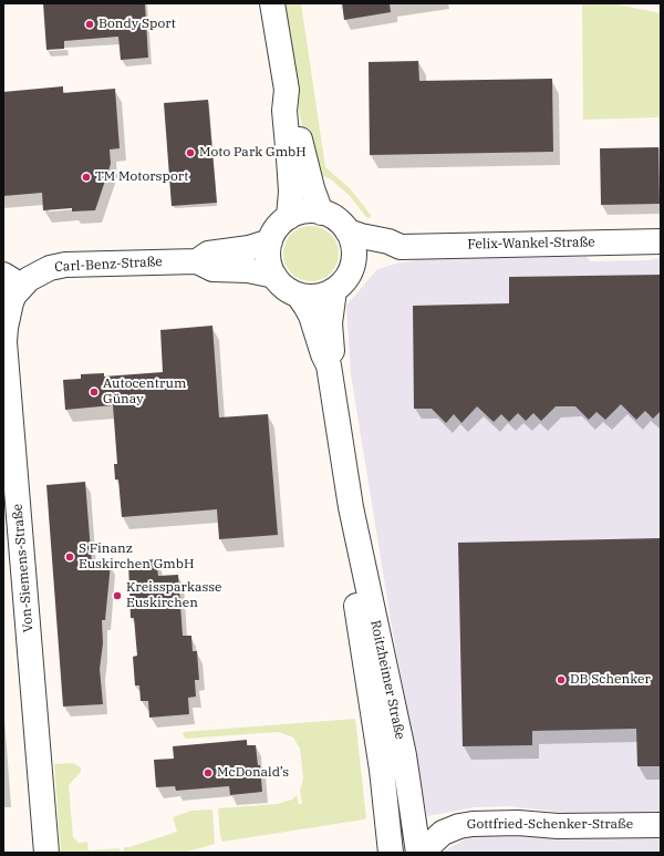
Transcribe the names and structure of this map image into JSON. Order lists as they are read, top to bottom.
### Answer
{
  "streets": {
    "street": [
      "Felix-Wankel-Straße",
      "Carl-Benz-Straße",
      "Von-Siemens-Straße",
      "Roitzheimer Straße",
      "Gottfried-Schenker-Straße"
    ]
  },
  "crossings": [
    ["Felix-Wankel-Straße", "Carl-Benz-Straße"],
    ["Felix-Wankel-Straße", "Roitzheimer Straße"],
    ["Carl-Benz-Straße", "Von-Siemens-Straße"],
    ["Carl-Benz-Straße", "Roitzheimer Straße"]
  ],
  "places": [
    "Bondy Sport",
    "Moto Park GmbH",
    "TM Motorsport",
    "Autocentrum Günay",
    "S Finanz Euskirchen GmbH",
    "Kreissparkasse Euskirchen",
    "DB Schenker",
    "McDonald’s"
  ]
}
